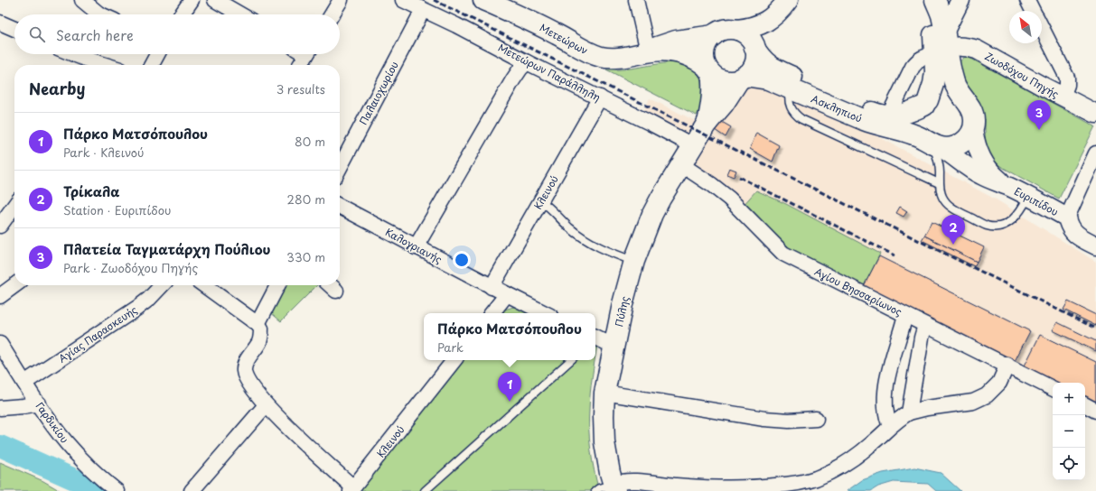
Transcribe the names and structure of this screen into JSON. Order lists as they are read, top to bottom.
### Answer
{
  "streets": {
    "main road": ["Μετεώρων", "Ασκληπιού", "Πύλης"],
    "street": [
      "Μετεώρων Παράλληλη",
      "Ζωοδόχου Πηγής",
      "Παλαιοχωρίου",
      "Κλεινού",
      "Ευριπίδου",
      "Καλογριανής",
      "Αγίου Βησσαρίωνος",
      "Αγίας Παρασκευής",
      "Γαρδικίου"
    ]
  },
  "crossings": [
    ["Μετεώρων", "Ασκληπιού"],
    ["Μετεώρων Παράλληλη", "Παλαιοχωρίου"],
    ["Μετεώρων Παράλληλη", "Κλεινού"],
    ["Μετεώρων Παράλληλη", "Πύλης"],
    ["Ασκληπιού", "Ευριπίδου"],
    ["Κλεινού", "Καλογριανής"],
    ["Αγίου Βησσαρίωνος", "Πύλης"],
    ["Αγίας Παρασκευής", "Γαρδικίου"]
  ],
  "north": "top left",
  "page": {
    "search": "Search here",
    "heading": ["Nearby", "3 results"],
    "pins": ["3", "2", "1"],
    "list": [
      {
        "mark": "1",
        "name": "Πάρκο Ματσόπουλου",
        "note": "Park · Κλεινού",
        "value": "80 m"
      },
      {
        "mark": "2",
        "name": "Τρίκαλα",
        "note": "Station · Ευριπίδου",
        "value": "280 m"
      },
      {
        "mark": "3",
        "name": "Πλατεία Ταγματάρχη Πούλιου",
        "note": "Park · Ζωοδόχου Πηγής",
        "value": "330 m"
      }
    ],
    "popup": ["Πάρκο Ματσόπουλου", "Park"],
    "map_buttons": ["+", "−"]
  }
}
